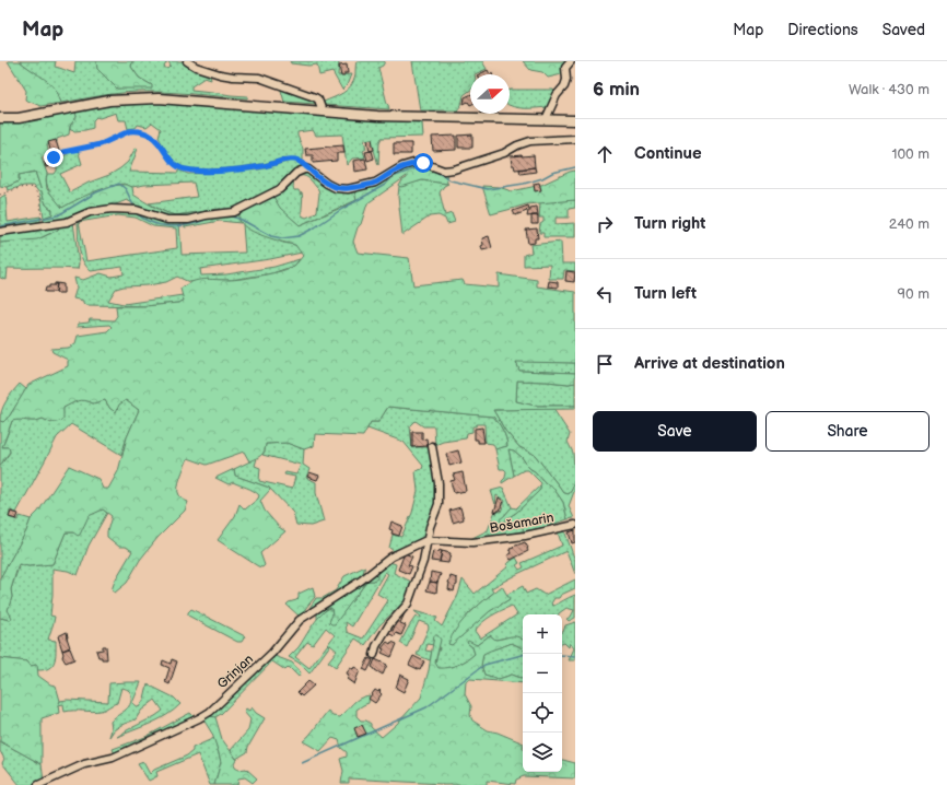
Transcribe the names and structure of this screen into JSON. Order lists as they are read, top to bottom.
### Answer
{
  "streets": {
    "street": ["Bošamarin", "Grinjan"]
  },
  "crossings": [
    ["Bošamarin", "Grinjan"]
  ],
  "north": "right",
  "page": {
    "header": "Map",
    "nav": ["Map", "Directions", "Saved"],
    "heading": ["6 min", "Walk · 430 m"],
    "list": [
      ["Continue", "100 m"],
      ["Turn right", "240 m"],
      ["Turn left", "90 m"],
      "Arrive at destination"
    ],
    "buttons": ["Save", "Share"],
    "map_buttons": ["+", "−"]
  }
}
